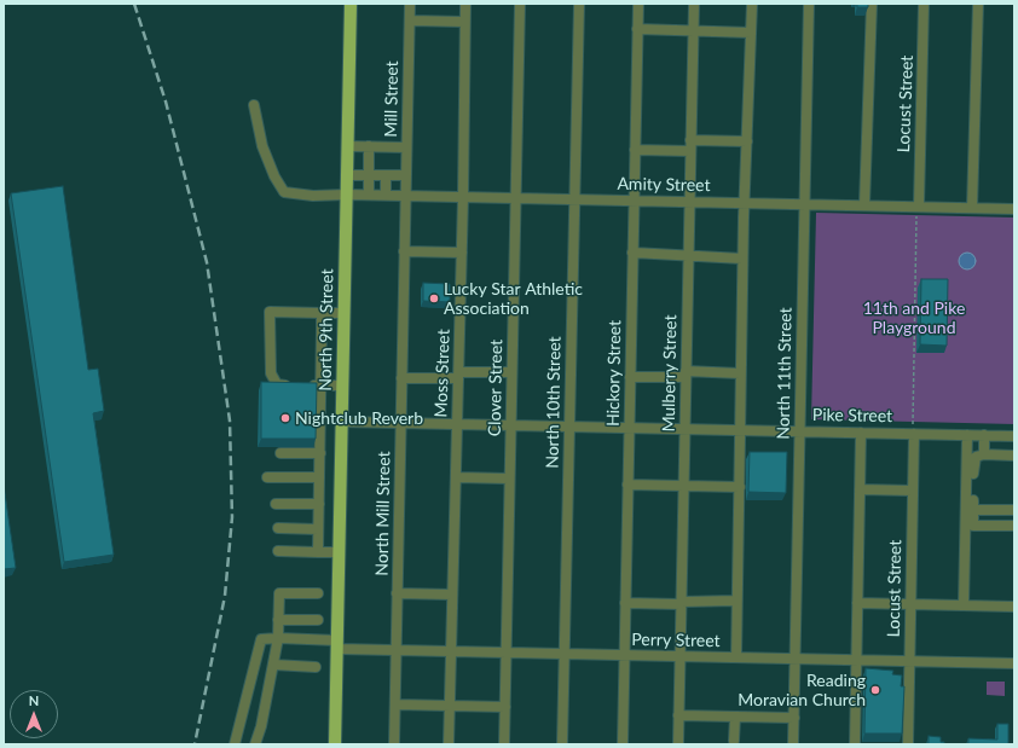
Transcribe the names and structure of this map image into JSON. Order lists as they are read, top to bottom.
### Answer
{
  "streets": {
    "main road": ["North 9th Street"],
    "street": [
      "Mill Street",
      "Locust Street",
      "Amity Street",
      "Moss Street",
      "Hickory Street",
      "Mulberry Street",
      "North 11th Street",
      "Clover Street",
      "North 10th Street",
      "Pike Street",
      "North Mill Street",
      "Perry Street"
    ]
  },
  "crossings": [
    ["Mill Street", "Amity Street"],
    ["Mill Street", "North Mill Street"],
    ["Locust Street", "Amity Street"],
    ["Locust Street", "Pike Street"],
    ["Locust Street", "Perry Street"],
    ["Amity Street", "North 9th Street"],
    ["Amity Street", "Moss Street"],
    ["Amity Street", "Hickory Street"],
    ["Amity Street", "Mulberry Street"],
    ["Amity Street", "North 11th Street"],
    ["Amity Street", "Clover Street"],
    ["Amity Street", "North 10th Street"],
    ["Amity Street", "North Mill Street"],
    ["North 9th Street", "Pike Street"],
    ["North 9th Street", "Perry Street"],
    ["Moss Street", "Pike Street"],
    ["Moss Street", "Perry Street"],
    ["Hickory Street", "Pike Street"],
    ["Hickory Street", "Perry Street"],
    ["Mulberry Street", "Pike Street"],
    ["Mulberry Street", "Perry Street"],
    ["North 11th Street", "Pike Street"],
    ["North 11th Street", "Perry Street"],
    ["Clover Street", "Pike Street"],
    ["Clover Street", "Perry Street"],
    ["North 10th Street", "Pike Street"],
    ["North 10th Street", "Perry Street"],
    ["Pike Street", "North Mill Street"],
    ["North Mill Street", "Perry Street"]
  ],
  "parks": ["11th and Pike Playground"],
  "places": ["Lucky Star Athletic Association", "Nightclub Reverb", "Reading Moravian Church"],
  "north": "top"
}
